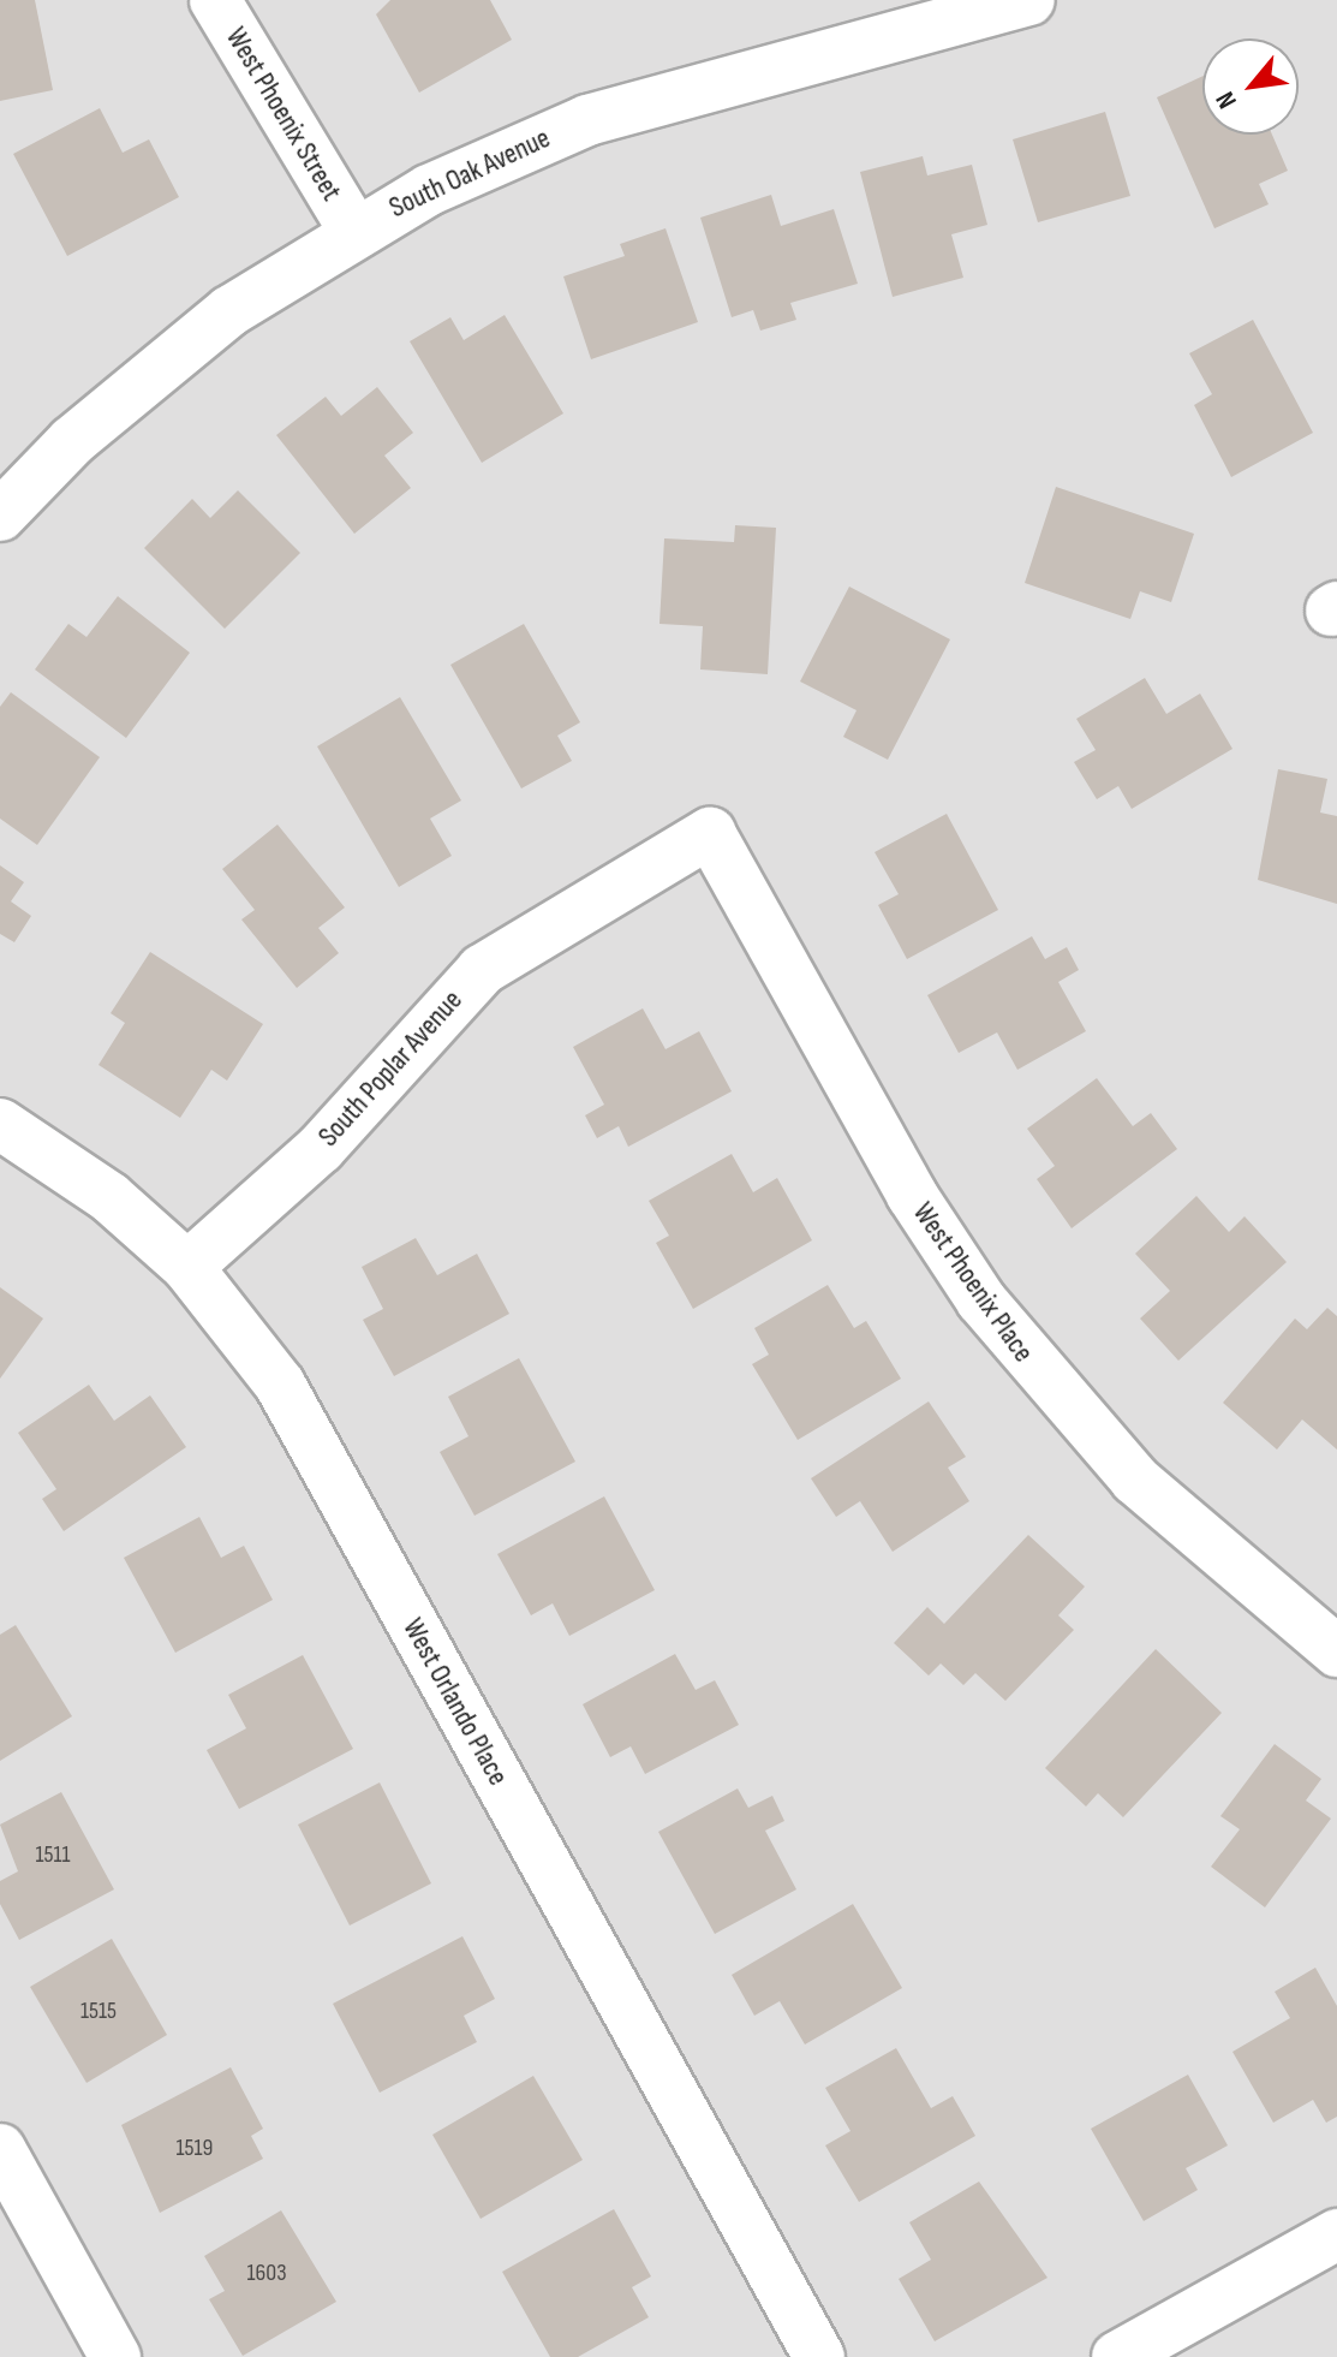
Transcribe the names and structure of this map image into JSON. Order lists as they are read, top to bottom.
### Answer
{
  "streets": {
    "street": [
      "West Phoenix Street",
      "South Oak Avenue",
      "South Poplar Avenue",
      "West Phoenix Place",
      "West Orlando Place"
    ]
  },
  "crossings": [
    ["West Phoenix Street", "South Oak Avenue"],
    ["South Poplar Avenue", "West Phoenix Place"],
    ["South Poplar Avenue", "West Orlando Place"]
  ],
  "house_numbers": [
    "1511",
    "1515",
    "1519",
    "1603"
  ],
  "north": "bottom left"
}
